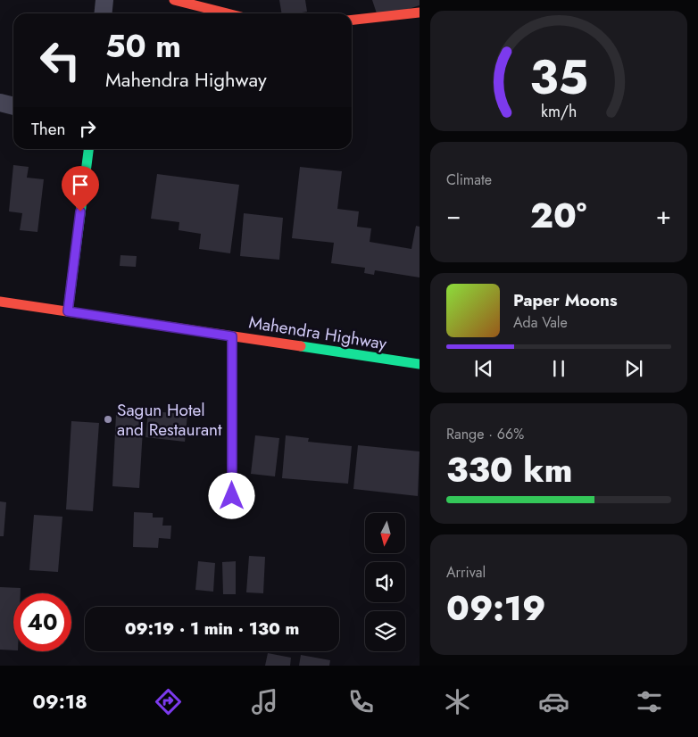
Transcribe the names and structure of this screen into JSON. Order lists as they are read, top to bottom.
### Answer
{
  "streets": {
    "main road": ["Mahendra Highway"]
  },
  "places": ["Sagun Hotel and Restaurant"],
  "north": "bottom",
  "page": {
    "turn": ["50 m", "Mahendra Highway"],
    "then": "Then",
    "tile": [
      "Climate",
      ["Range · 66%", "330 km"],
      ["Arrival", "09:19"]
    ],
    "heat": ["−", "20°", "+"],
    "song": ["Paper Moons", "Ada Vale"],
    "limit": "40",
    "trip": "09:19 · 1 min · 130 m",
    "tabs": "09:18",
    "gauge": ["35", "km/h"]
  }
}
